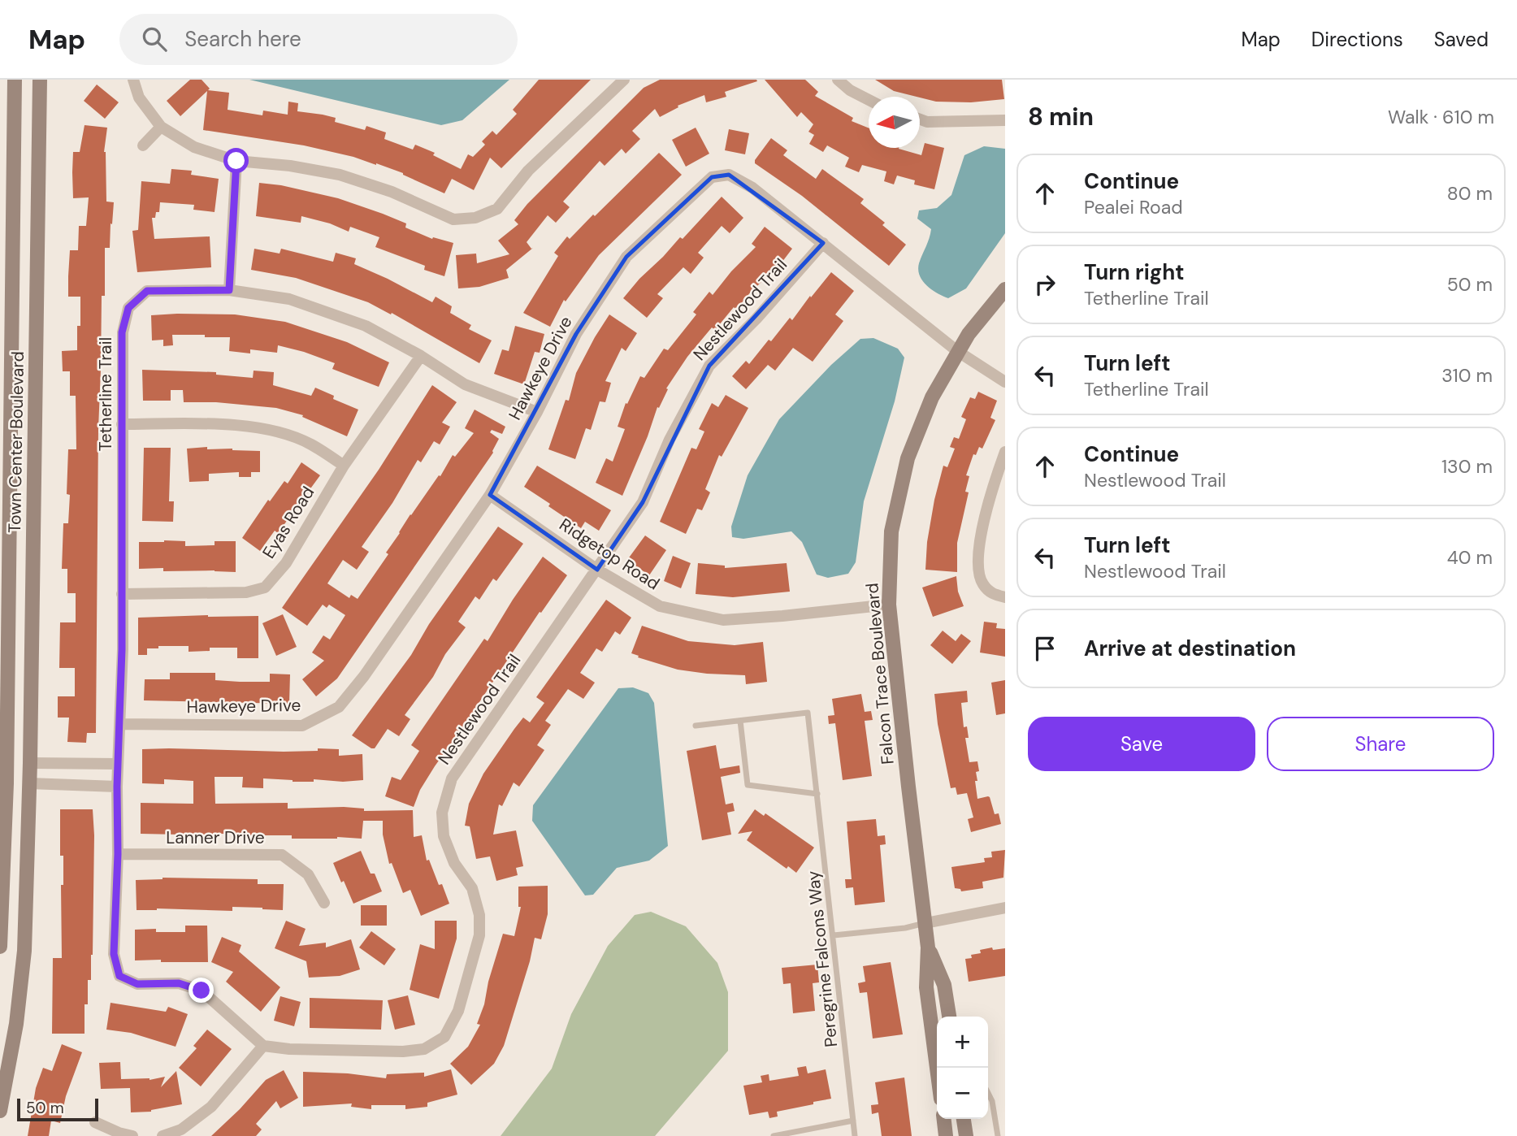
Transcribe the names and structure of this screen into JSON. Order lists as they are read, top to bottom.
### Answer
{
  "streets": {
    "main road": ["Town Center Boulevard", "Falcon Trace Boulevard"],
    "street": [
      "Nestlewood Trail",
      "Hawkeye Drive",
      "Tetherline Trail",
      "Eyas Road",
      "Ridgetop Road",
      "Lanner Drive"
    ],
    "lane": ["Peregrine Falcons Way"]
  },
  "crossings": [
    ["Nestlewood Trail", "Hawkeye Drive"],
    ["Nestlewood Trail", "Ridgetop Road"],
    ["Hawkeye Drive", "Tetherline Trail"],
    ["Hawkeye Drive", "Ridgetop Road"],
    ["Hawkeye Drive", "Falcon Trace Boulevard"],
    ["Tetherline Trail", "Eyas Road"],
    ["Ridgetop Road", "Falcon Trace Boulevard"]
  ],
  "scale_bar": "50 m",
  "north": "left",
  "page": {
    "header": "Map",
    "search": "Search here",
    "nav": ["Map", "Directions", "Saved"],
    "heading": ["8 min", "Walk · 610 m"],
    "list": [
      ["Continue", "Pealei Road", "80 m"],
      ["Turn right", "Tetherline Trail", "50 m"],
      ["Turn left", "Tetherline Trail", "310 m"],
      ["Continue", "Nestlewood Trail", "130 m"],
      ["Turn left", "Nestlewood Trail", "40 m"],
      "Arrive at destination"
    ],
    "buttons": ["Save", "Share"],
    "map_buttons": ["+", "−"],
    "scale": "50 m"
  }
}
